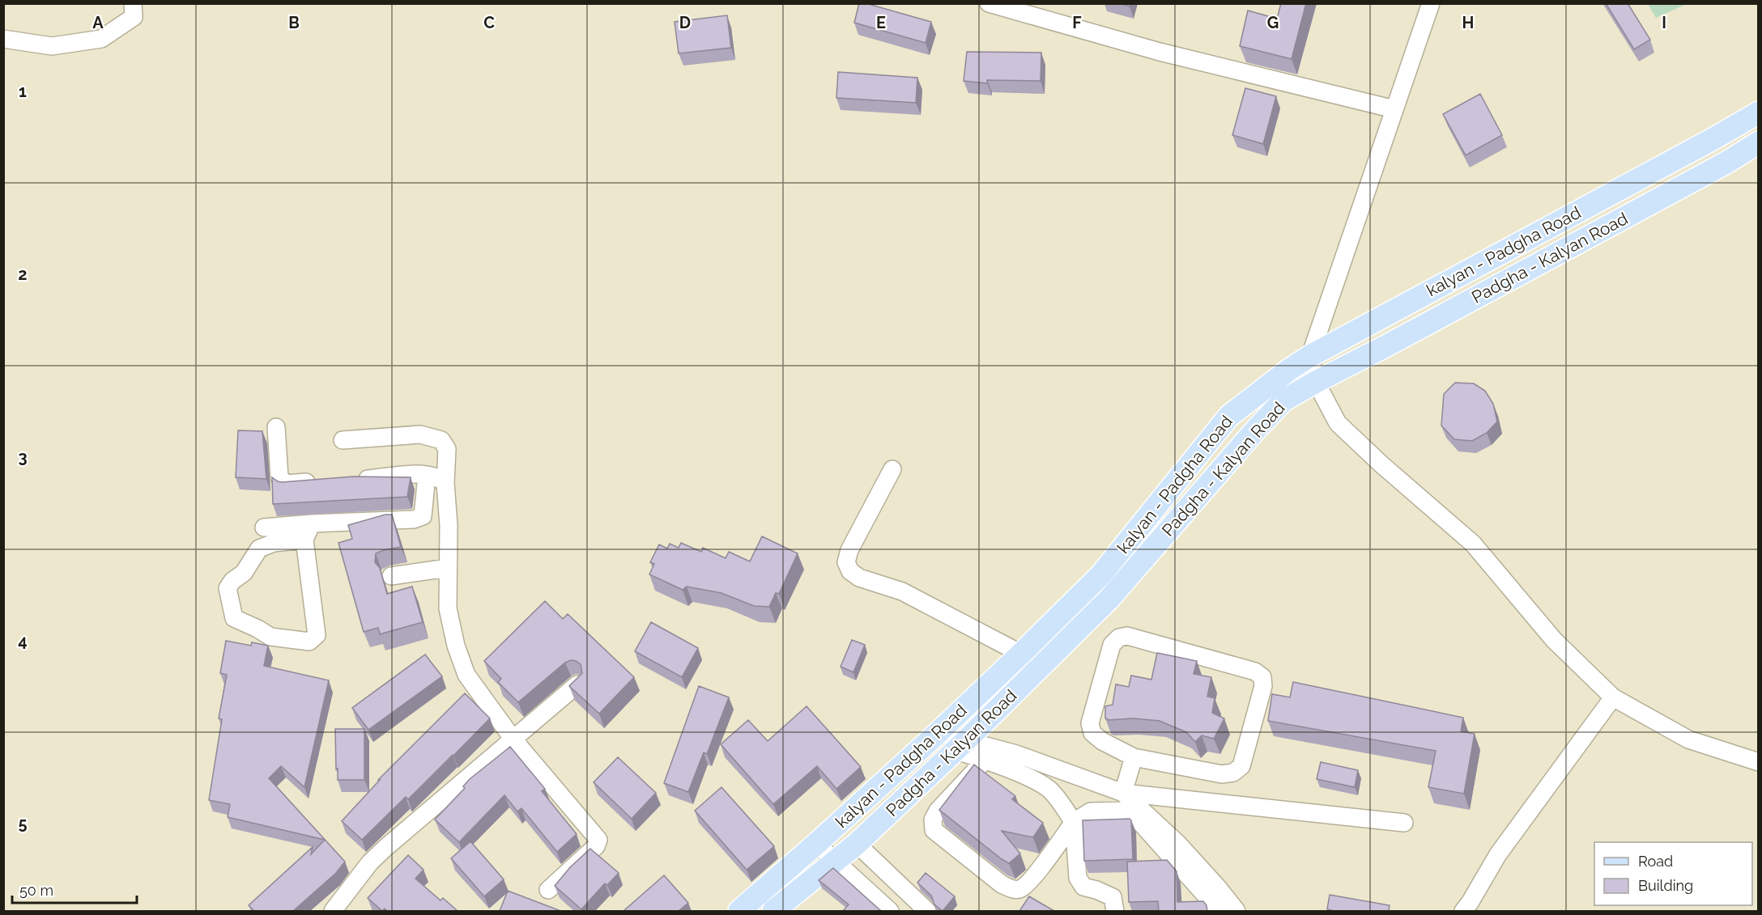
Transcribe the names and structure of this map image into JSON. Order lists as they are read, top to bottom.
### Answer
{
  "streets": {
    "main road": ["kalyan - Padgha Road", "Padgha - Kalyan Road"]
  },
  "legend": ["Road", "Building"],
  "scale_bar": "50 m",
  "grid": {
    "columns": [
      "A",
      "B",
      "C",
      "D",
      "E",
      "F",
      "G",
      "H",
      "I"
    ],
    "rows": [
      "1",
      "2",
      "3",
      "4",
      "5"
    ]
  }
}
